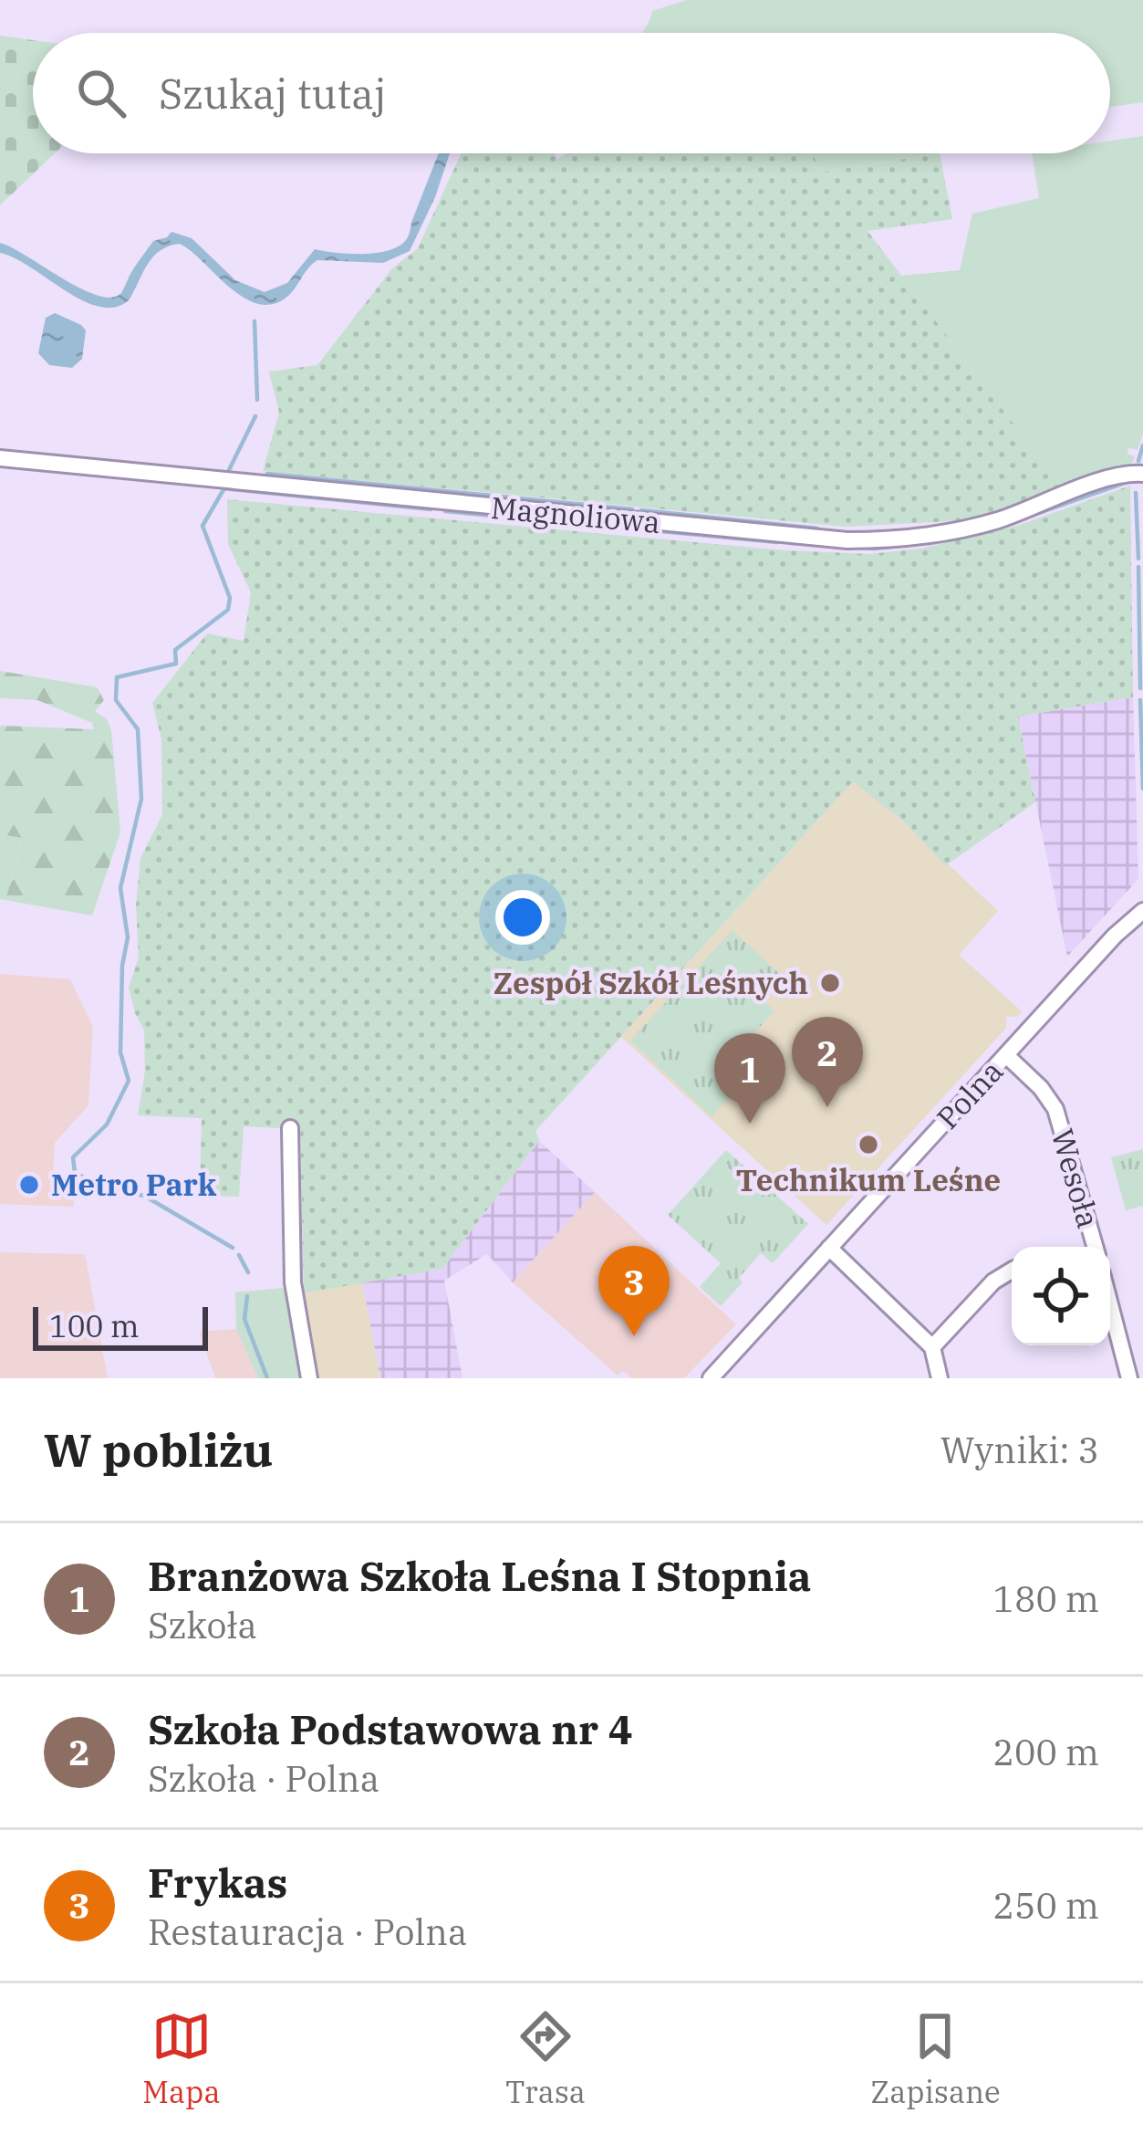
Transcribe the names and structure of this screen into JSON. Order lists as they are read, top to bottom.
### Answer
{
  "streets": {
    "street": ["Magnoliowa", "Polna", "Wesoła"]
  },
  "crossings": [
    ["Polna", "Wesoła"]
  ],
  "places": ["Zespół Szkół Leśnych", "Technikum Leśne", "Metro Park"],
  "scale_bar": "100 m",
  "page": {
    "search": "Szukaj tutaj",
    "pins": ["2", "1", "3"],
    "scale": "100 m",
    "heading": ["W pobliżu", "Wyniki: 3"],
    "list": [
      {
        "mark": "1",
        "name": "Branżowa Szkoła Leśna I Stopnia",
        "note": "Szkoła",
        "value": "180 m"
      },
      {
        "mark": "2",
        "name": "Szkoła Podstawowa nr 4",
        "note": "Szkoła · Polna",
        "value": "200 m"
      },
      {
        "mark": "3",
        "name": "Frykas",
        "note": "Restauracja · Polna",
        "value": "250 m"
      }
    ],
    "nav": ["Mapa", "Trasa", "Zapisane"]
  }
}
